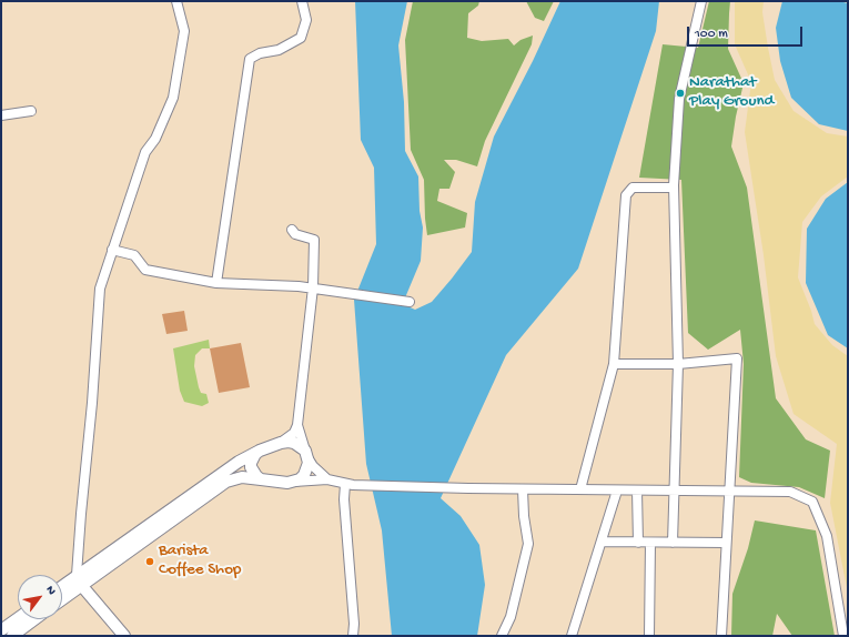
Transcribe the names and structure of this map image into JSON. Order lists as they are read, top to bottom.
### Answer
{
  "places": ["Narathat Play Ground", "Barista Coffee Shop"],
  "scale_bar": "100 m",
  "north": "top right"
}
